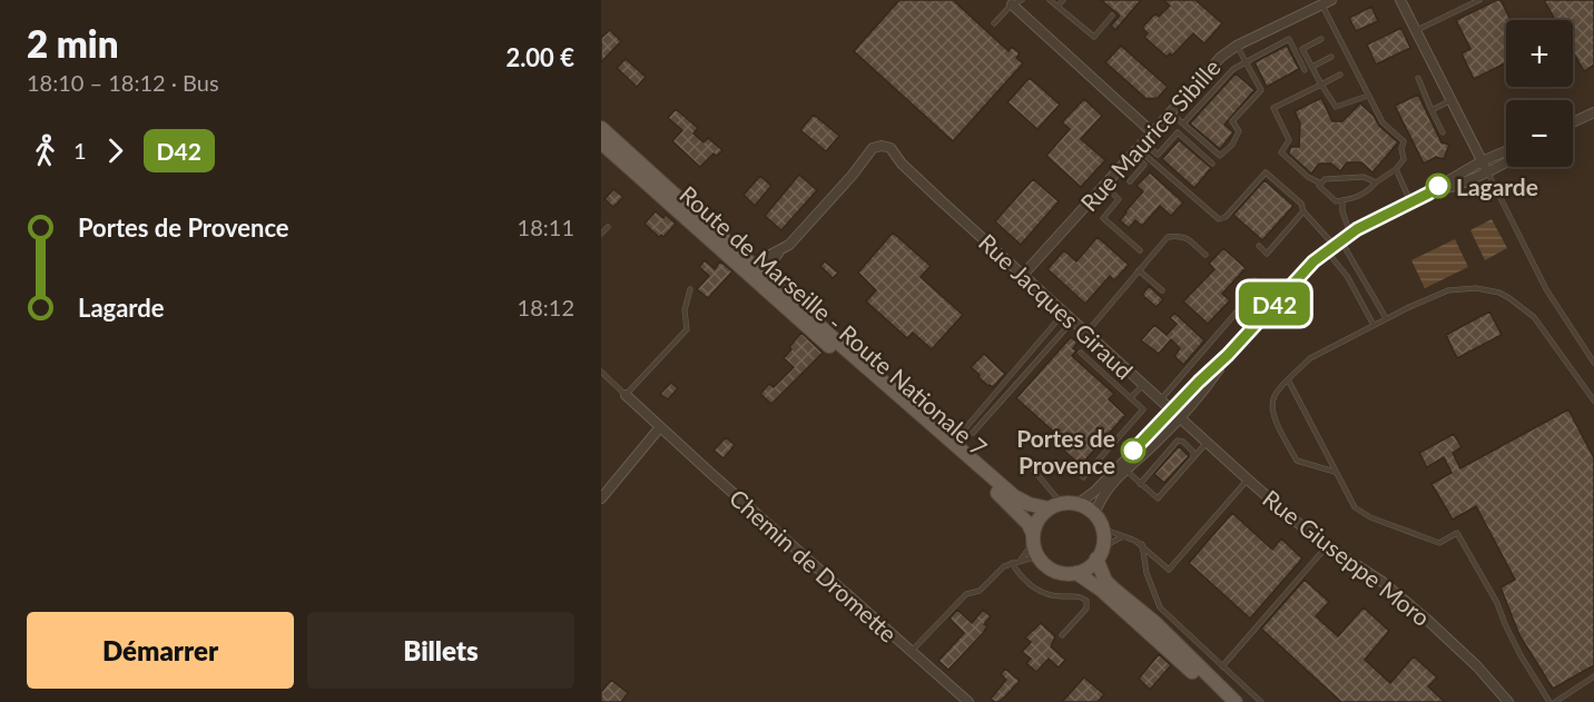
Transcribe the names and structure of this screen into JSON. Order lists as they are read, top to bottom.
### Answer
{
  "streets": {
    "main road": ["Route de Marseille - Route Nationale 7"],
    "street": [
      "Rue Maurice Sibille",
      "Rue Jacques Giraud",
      "Rue Giuseppe Moro",
      "Chemin de Dromette"
    ]
  },
  "crossings": [
    ["Rue Maurice Sibille", "Rue Jacques Giraud"],
    ["Rue Jacques Giraud", "Rue Giuseppe Moro"]
  ],
  "places": ["Lagarde", "Portes de Provence"],
  "lines": ["bus line D42"],
  "page": {
    "heading": ["2 min", "18:10 – 18:12 · Bus", "2.00 €"],
    "on_map": "D42",
    "map_buttons": ["+", "−"],
    "legs": ["1", "D42"],
    "list": [
      {
        "name": "Portes de Provence",
        "value": "18:11"
      },
      {
        "name": "Lagarde",
        "value": "18:12"
      }
    ],
    "buttons": ["Démarrer", "Billets"]
  }
}
